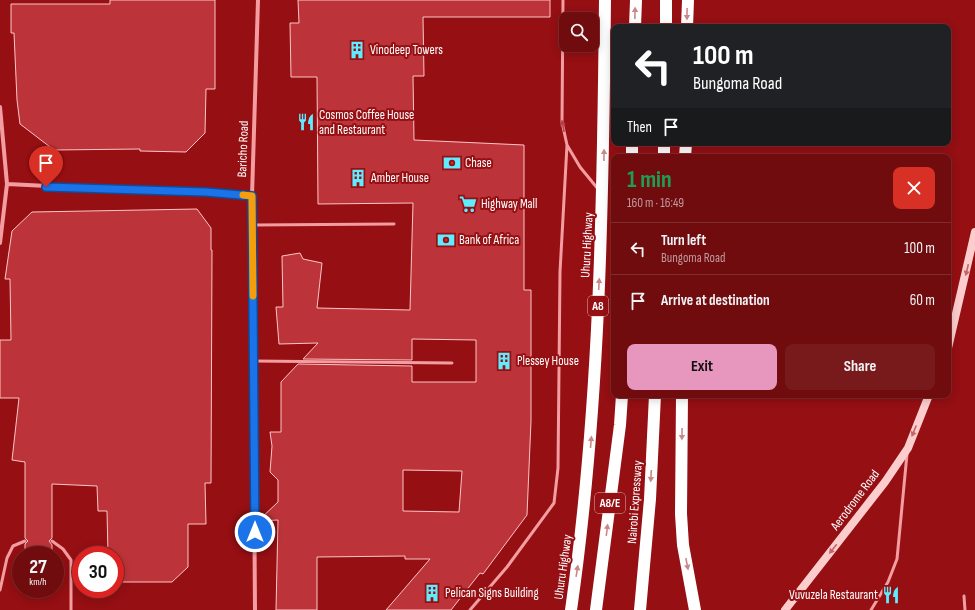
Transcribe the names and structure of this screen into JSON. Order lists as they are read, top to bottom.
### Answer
{
  "streets": {
    "highway": [
      "Uhuru Highway",
      "A8",
      "Nairobi Expressway",
      "A8/E"
    ],
    "main road": ["Aerodrome Road"],
    "street": ["Baricho Road"]
  },
  "one_way": ["Aerodrome Road"],
  "places": {
    "building": [
      "Vinodeep Towers",
      "Amber House",
      "Plessey House",
      "Pelican Signs Building"
    ],
    "restaurant": ["Cosmos Coffee House and Restaurant", "Vuvuzela Restaurant"],
    "bank": ["Chase", "Bank of Africa"],
    "supermarket": ["Highway Mall"]
  },
  "page": {
    "turn": ["100 m", "Bungoma Road"],
    "then": "Then",
    "heading": ["1 min", "160 m · 16:49"],
    "list": [
      {
        "name": "Turn left",
        "note": "Bungoma Road",
        "value": "100 m"
      },
      {
        "name": "Arrive at destination",
        "value": "60 m"
      }
    ],
    "buttons": ["Exit", "Share"],
    "speed": "27 km/h",
    "limit": "30"
  }
}
